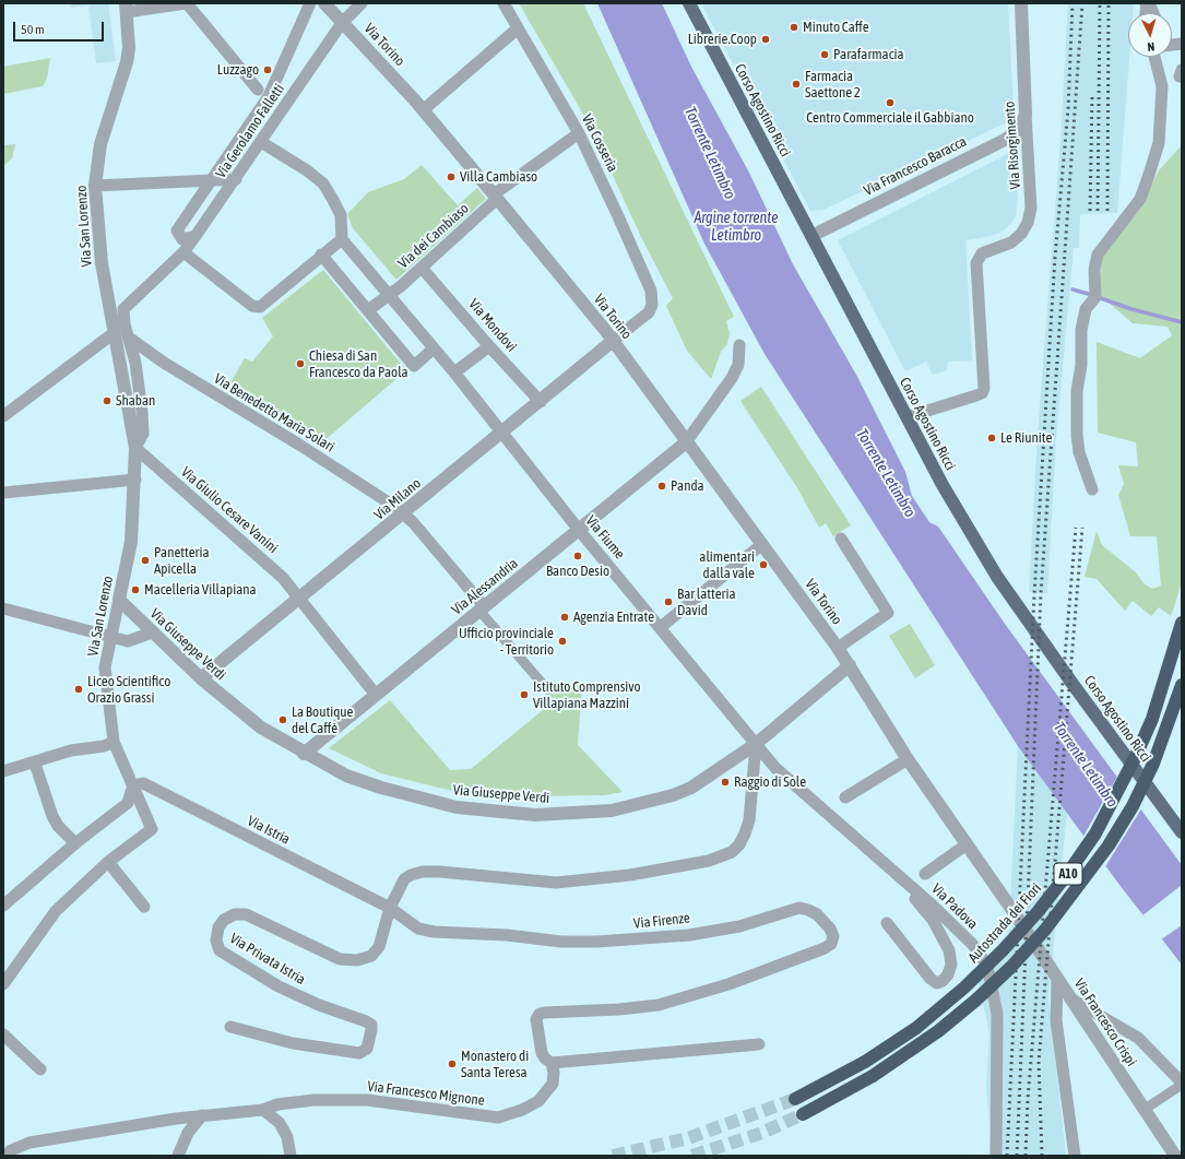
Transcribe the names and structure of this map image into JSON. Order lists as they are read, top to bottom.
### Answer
{
  "streets": {
    "highway": ["A10", "Autostrada dei Fiori"],
    "main road": ["Corso Agostino Ricci"],
    "street": [
      "Via Torino",
      "Via Gerolamo Falletti",
      "Via Cosseria",
      "Via Risorgimento",
      "Via Francesco Baracca",
      "Via San Lorenzo",
      "Via dei Cambiaso",
      "Via Mondovì",
      "Via Benedetto Maria Solari",
      "Via Milano",
      "Via Giulio Cesare Vanini",
      "Via Fiume",
      "Via Alessandria",
      "Via Giuseppe Verdi",
      "Via Istria",
      "Via Padova",
      "Via Firenze",
      "Via Privata Istria",
      "Via Francesco Crispi",
      "Via Francesco Mignone"
    ]
  },
  "crossings": [
    ["Via Torino", "Via Gerolamo Falletti"],
    ["Via Torino", "Via Cosseria"],
    ["Via Torino", "Via dei Cambiaso"],
    ["Via Torino", "Via Milano"],
    ["Via Torino", "Via Alessandria"],
    ["Via Torino", "Via Giuseppe Verdi"],
    ["Via Torino", "Via Francesco Crispi"],
    ["Corso Agostino Ricci", "Via Risorgimento"],
    ["Corso Agostino Ricci", "Via Francesco Baracca"],
    ["Via Gerolamo Falletti", "Via San Lorenzo"],
    ["Via Cosseria", "Via dei Cambiaso"],
    ["Via Cosseria", "Via Milano"],
    ["Via Risorgimento", "Via Francesco Baracca"],
    ["Via San Lorenzo", "Via Benedetto Maria Solari"],
    ["Via San Lorenzo", "Via Giulio Cesare Vanini"],
    ["Via San Lorenzo", "Via Giuseppe Verdi"],
    ["Via San Lorenzo", "Via Istria"],
    ["Via dei Cambiaso", "Via Mondovì"],
    ["Via dei Cambiaso", "Via Fiume"],
    ["Via Mondovì", "Via Milano"],
    ["Via Benedetto Maria Solari", "Via Milano"],
    ["Via Benedetto Maria Solari", "Via Alessandria"],
    ["Via Milano", "Via Giulio Cesare Vanini"],
    ["Via Milano", "Via Fiume"],
    ["Via Milano", "Via Giuseppe Verdi"],
    ["Via Giulio Cesare Vanini", "Via Alessandria"],
    ["Via Fiume", "Via Alessandria"],
    ["Via Fiume", "Via Giuseppe Verdi"],
    ["Via Fiume", "Via Padova"],
    ["Via Alessandria", "Via Giuseppe Verdi"],
    ["Via Giuseppe Verdi", "Via Padova"],
    ["Via Istria", "Via Firenze"],
    ["Via Istria", "Via Privata Istria"],
    ["Via Firenze", "Via Privata Istria"],
    ["Via Firenze", "Via Francesco Mignone"]
  ],
  "water": ["Torrente Letimbro", "Argine torrente Letimbro"],
  "places": [
    "Minuto Caffe",
    "Librerie.Coop",
    "Parafarmacia",
    "Luzzago",
    "Farmacia Saettone 2",
    "Centro Commerciale il Gabbiano",
    "Villa Cambiaso",
    "Chiesa di San Francesco da Paola",
    "Shaban",
    "Le Riunite",
    "Panda",
    "Banco Desio",
    "Panetteria Apicella",
    "alimentari dalla vale",
    "Macelleria Villapiana",
    "Bar latteria David",
    "Agenzia Entrate",
    "Ufficio provinciale - Territorio",
    "Liceo Scientifico Orazio Grassi",
    "Istituto Comprensivo Villapiana Mazzini",
    "La Boutique del Caffè",
    "Raggio di Sole",
    "Monastero di Santa Teresa"
  ],
  "scale_bar": "50 m",
  "north": "bottom"
}
